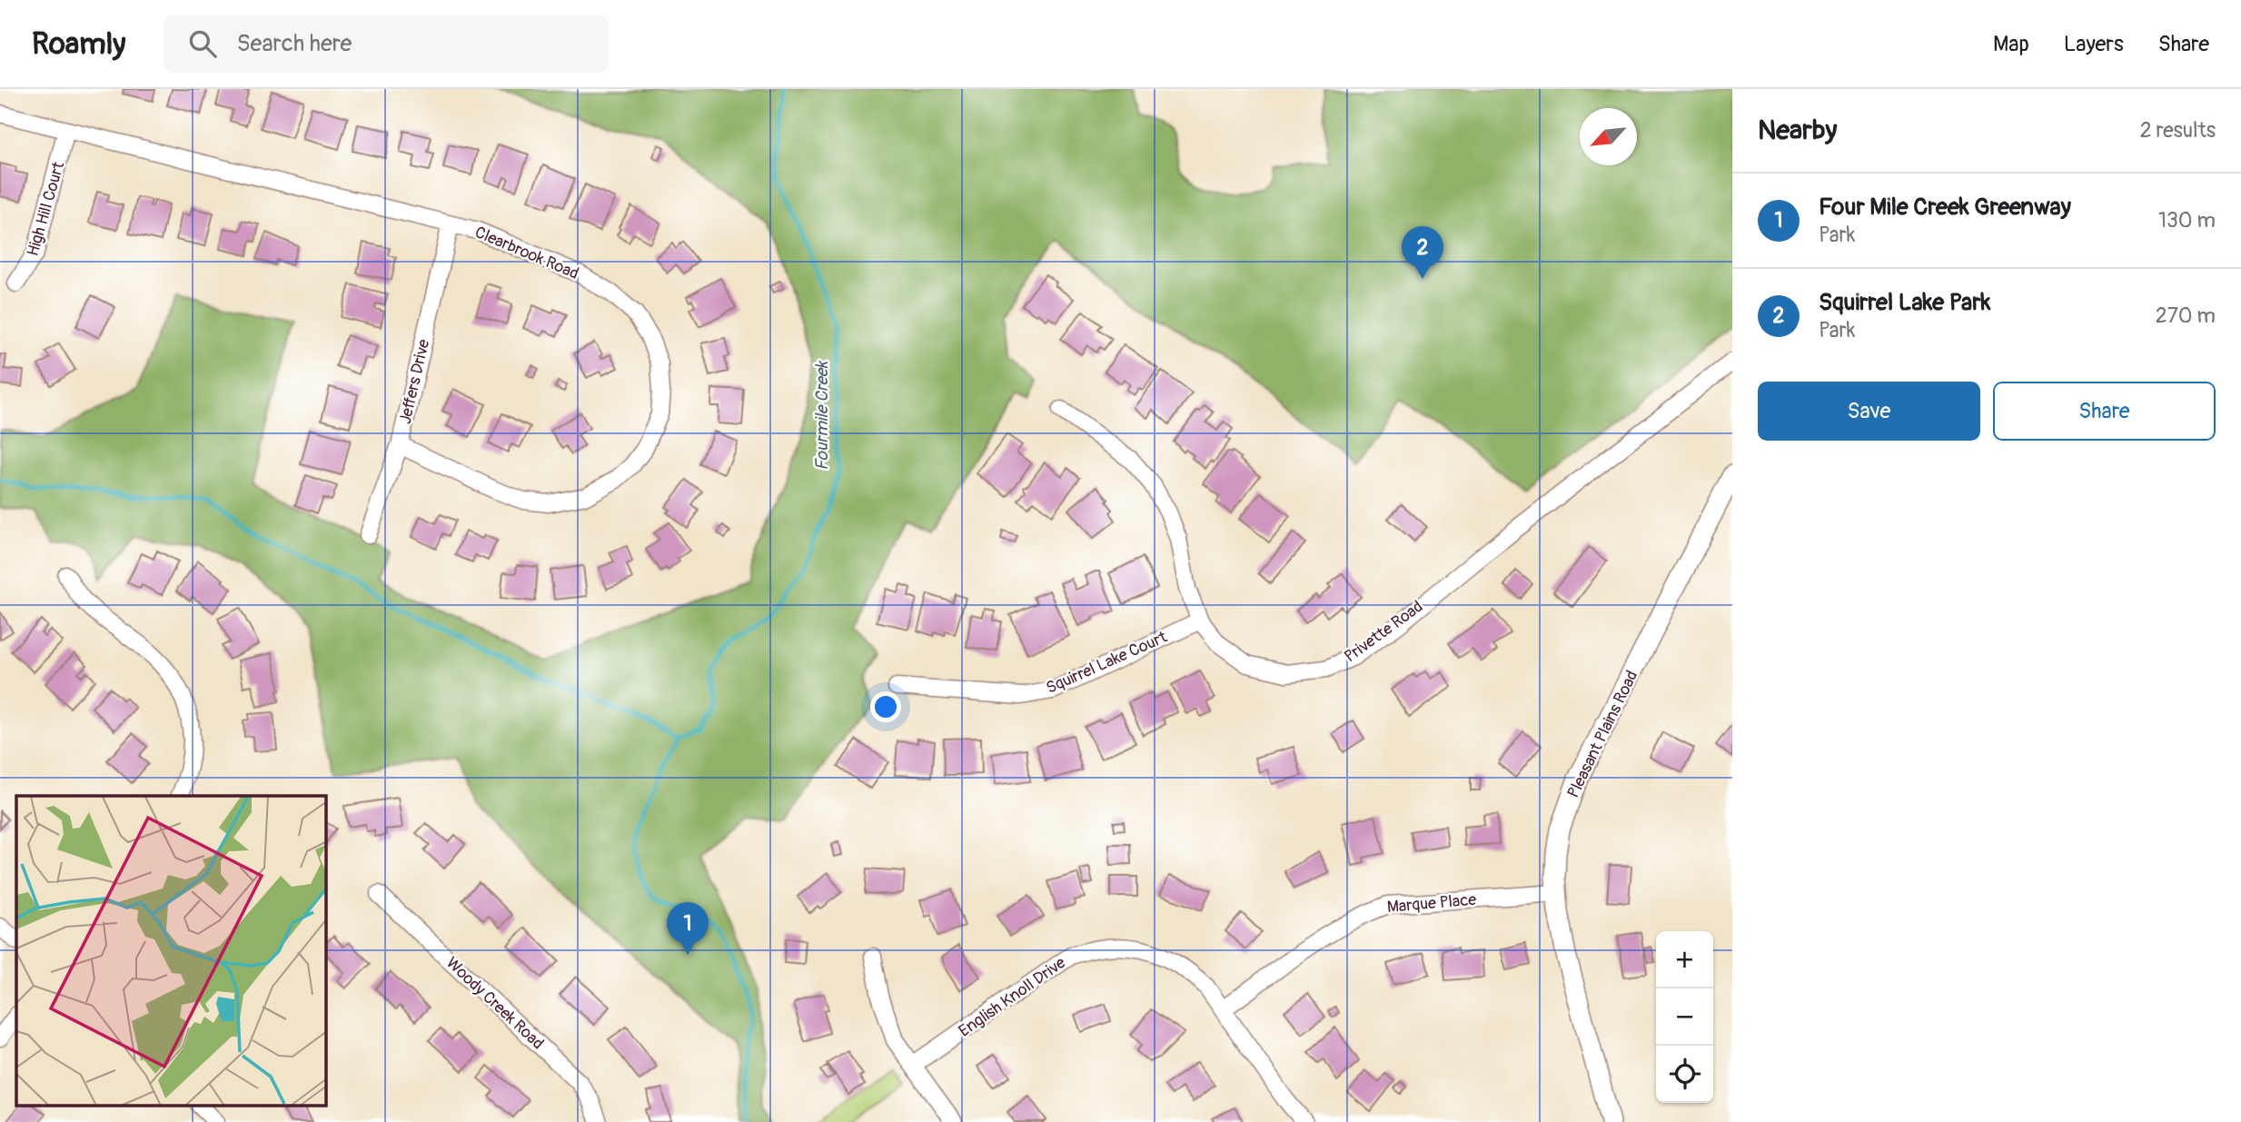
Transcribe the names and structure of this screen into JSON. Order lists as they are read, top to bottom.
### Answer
{
  "streets": {
    "street": [
      "High Hill Court",
      "Clearbrook Road",
      "Jeffers Drive",
      "Privette Road",
      "Squirrel Lake Court",
      "Pleasant Plains Road",
      "Marque Place",
      "English Knoll Drive",
      "Woody Creek Road"
    ]
  },
  "crossings": [
    ["High Hill Court", "Clearbrook Road"],
    ["Clearbrook Road", "Jeffers Drive"],
    ["Privette Road", "Squirrel Lake Court"],
    ["Pleasant Plains Road", "Marque Place"],
    ["Marque Place", "English Knoll Drive"]
  ],
  "water": ["Fourmile Creek"],
  "north": "bottom left",
  "page": {
    "header": "Roamly",
    "search": "Search here",
    "nav": ["Map", "Layers", "Share"],
    "heading": ["Nearby", "2 results"],
    "list": [
      {
        "mark": "1",
        "name": "Four Mile Creek Greenway",
        "note": "Park",
        "value": "130 m"
      },
      {
        "mark": "2",
        "name": "Squirrel Lake Park",
        "note": "Park",
        "value": "270 m"
      }
    ],
    "pins": ["2", "1"],
    "buttons": ["Save", "Share"],
    "map_buttons": ["+", "−"]
  }
}
